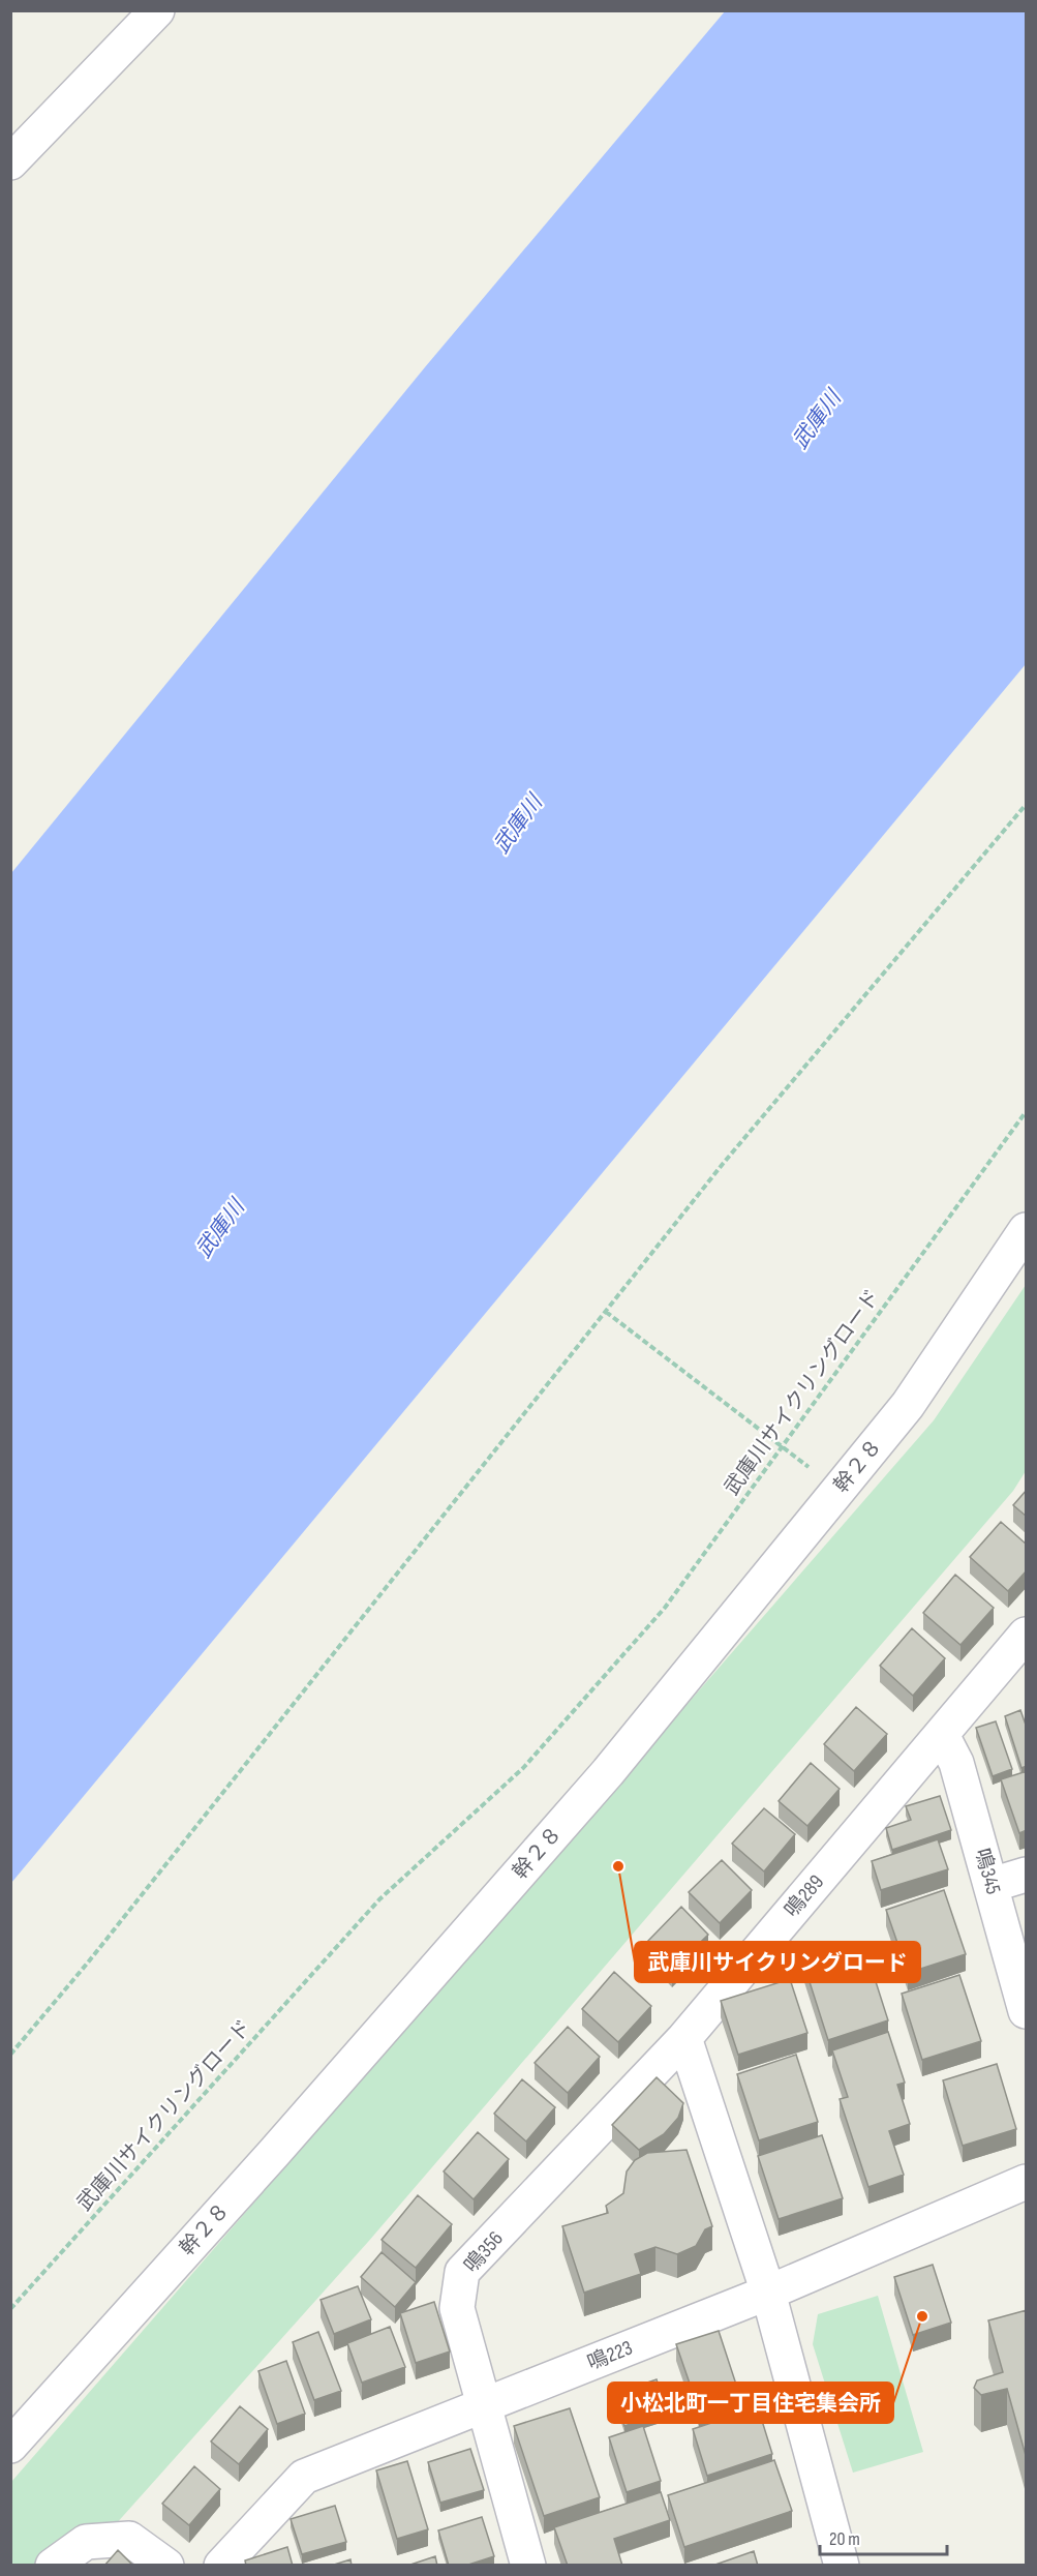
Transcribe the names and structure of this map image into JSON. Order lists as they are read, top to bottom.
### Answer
{
  "streets": {
    "street": [
      "幹２８",
      "鳴345",
      "鳴289",
      "鳴356",
      "鳴223"
    ],
    "path": ["武庫川サイクリングロード"]
  },
  "crossings": [
    ["鳴345", "鳴289"],
    ["鳴289", "鳴356"],
    ["鳴356", "鳴223"]
  ],
  "water": ["武庫川"],
  "places": ["武庫川サイクリングロード", "小松北町一丁目住宅集会所"],
  "scale_bar": "20 m"
}
